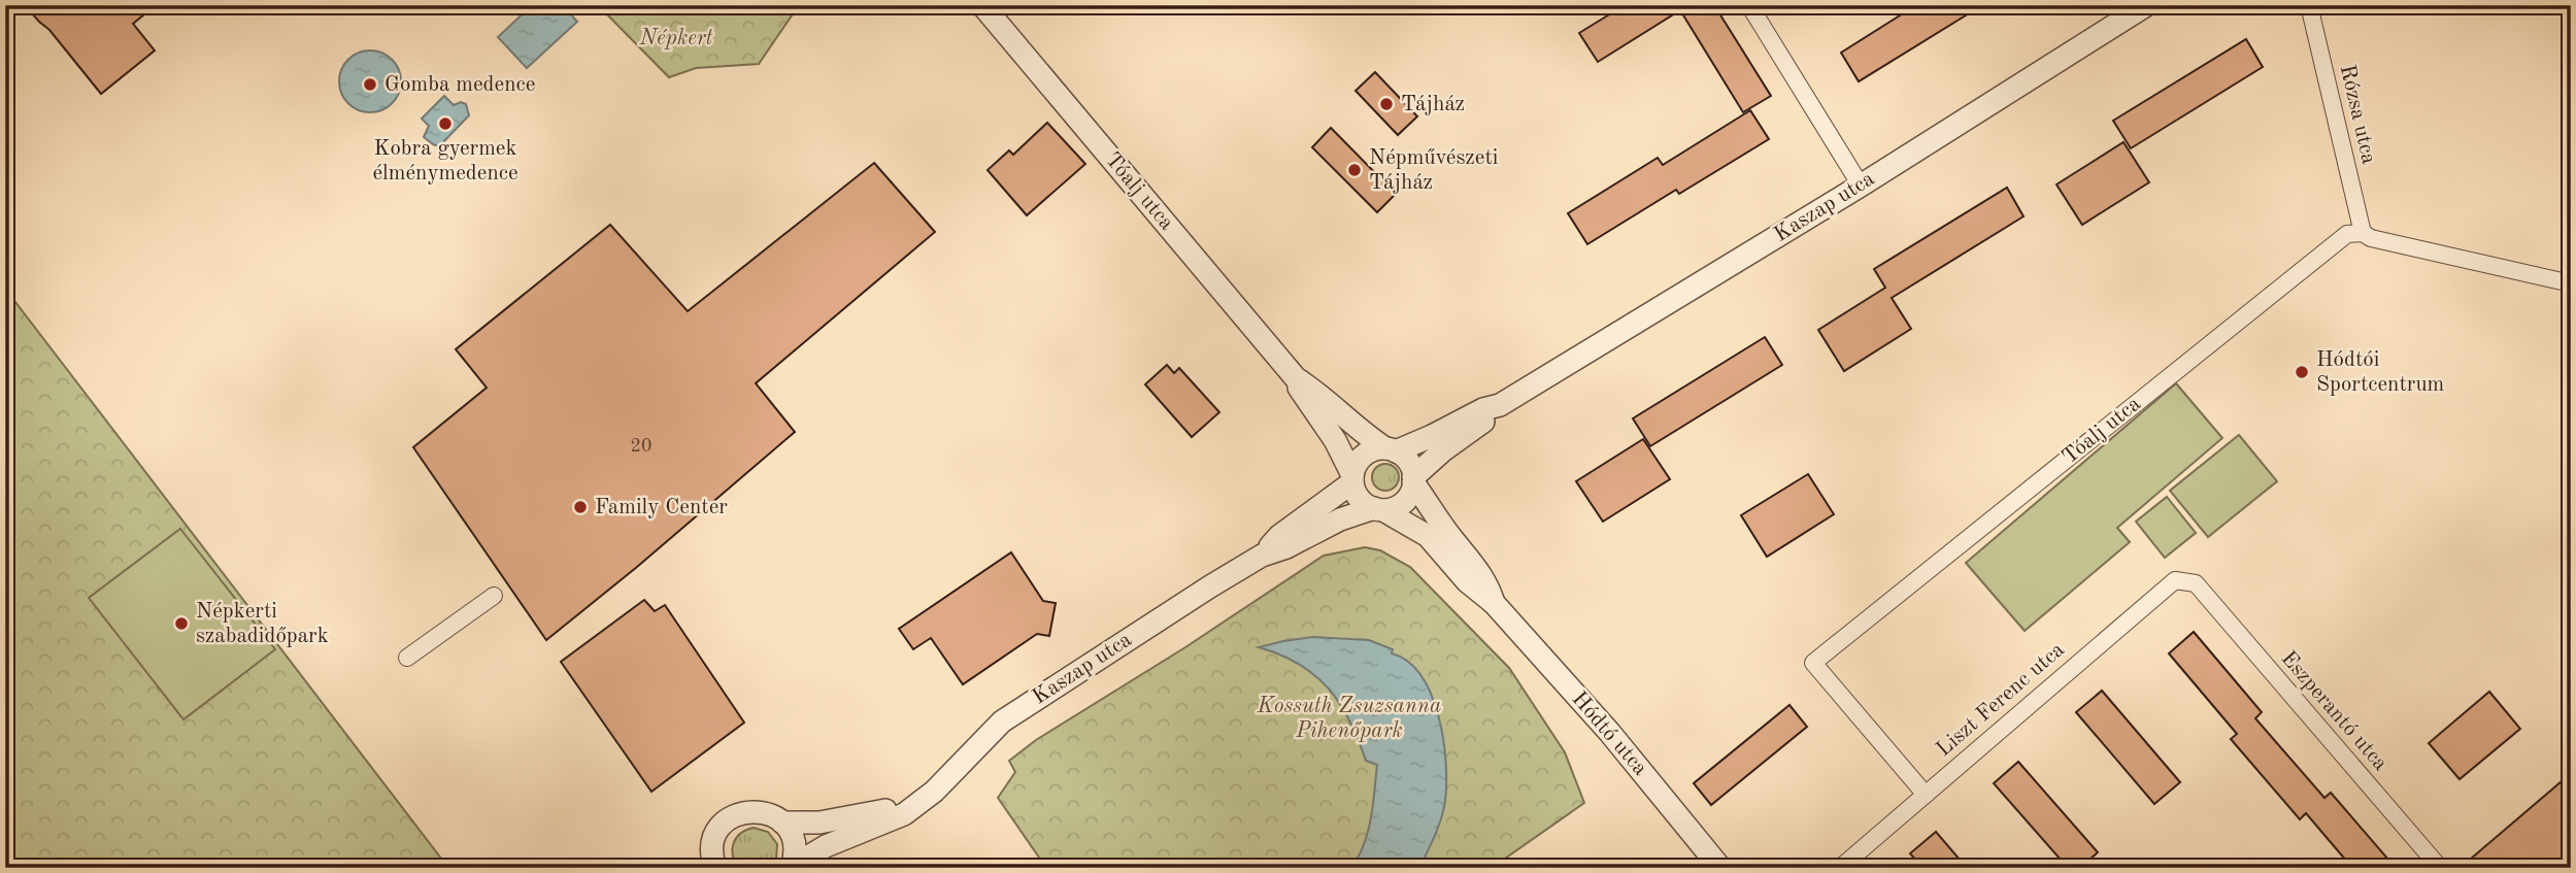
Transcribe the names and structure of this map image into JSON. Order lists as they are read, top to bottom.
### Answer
{
  "streets": {
    "street": [
      "Rózsa utca",
      "Tóalj utca",
      "Kaszap utca",
      "Liszt Ferenc utca",
      "Eszperantó utca",
      "Hódtó utca"
    ]
  },
  "crossings": [
    ["Rózsa utca", "Tóalj utca"],
    ["Tóalj utca", "Kaszap utca"],
    ["Tóalj utca", "Liszt Ferenc utca"],
    ["Tóalj utca", "Hódtó utca"],
    ["Kaszap utca", "Hódtó utca"],
    ["Liszt Ferenc utca", "Eszperantó utca"]
  ],
  "parks": ["Népkert", "Kossuth Zsuzsanna Pihenőpark"],
  "places": [
    "Gomba medence",
    "Tájház",
    "Kobra gyermek élménymedence",
    "Népművészeti Tájház",
    "Hódtói Sportcentrum",
    "Family Center",
    "Népkerti szabadidőpark"
  ],
  "house_numbers": ["20"]
}
